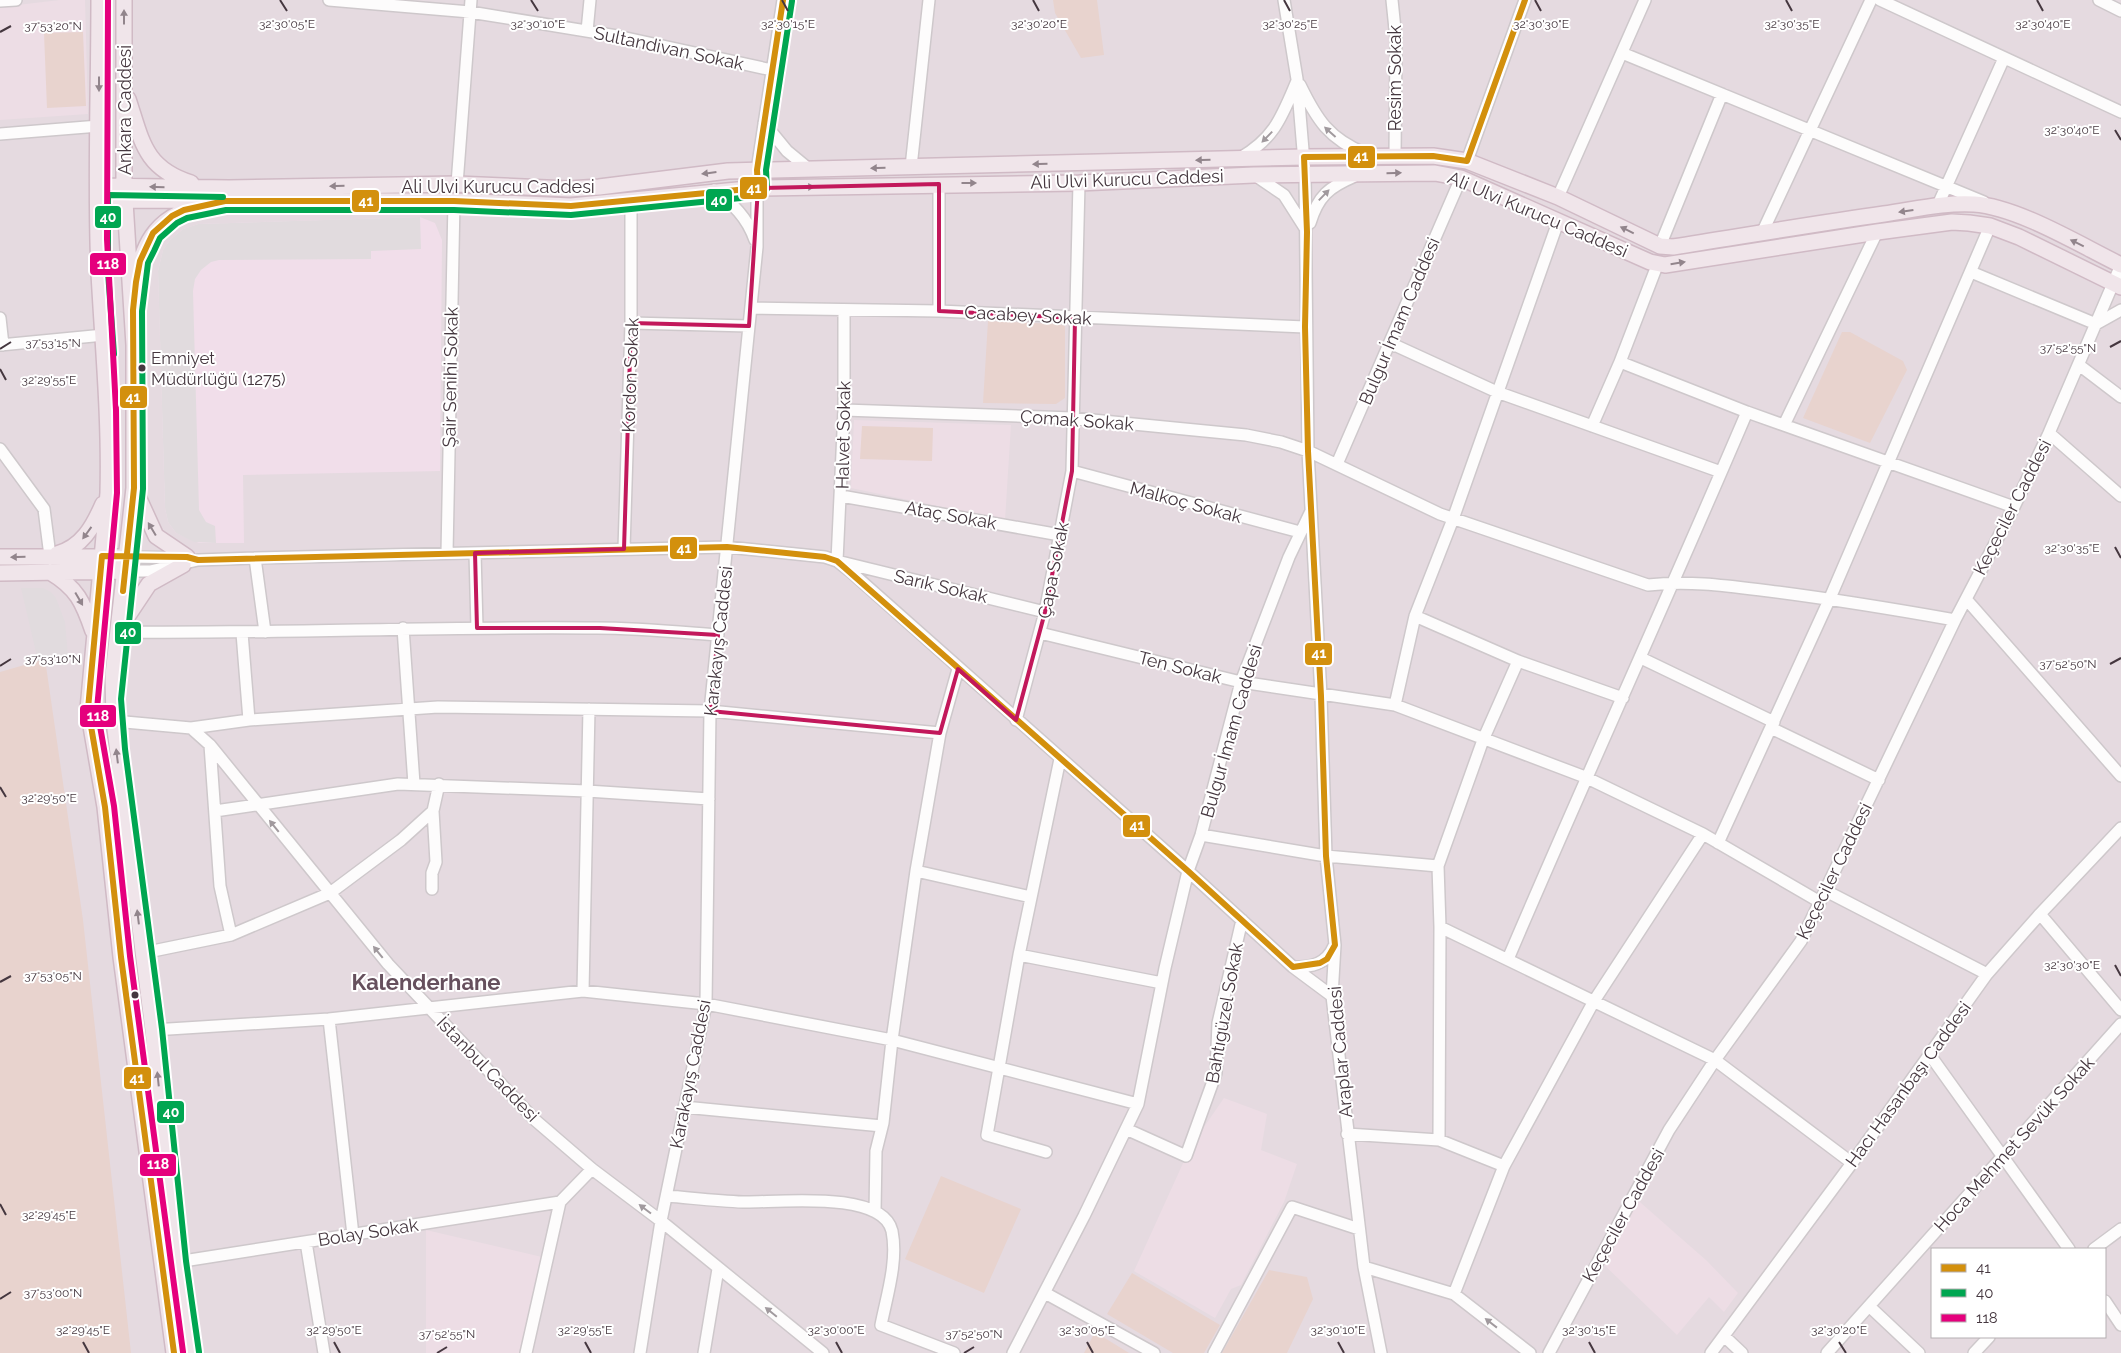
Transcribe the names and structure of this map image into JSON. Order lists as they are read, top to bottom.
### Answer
{
  "streets": {
    "main road": ["Ankara Caddesi", "Ali Ulvi Kurucu Caddesi"],
    "street": [
      "Sultandivan Sokak",
      "Resim Sokak",
      "Cacabey Sokak",
      "Bulgur İmam Caddesi",
      "Kordon Sokak",
      "Şair Senihi Sokak",
      "Çomak Sokak",
      "Halvet Sokak",
      "Malkoç Sokak",
      "Keçeciler Caddesi",
      "Ataç Sokak",
      "Çapa Sokak",
      "Sarık Sokak",
      "Karakayış Caddesi",
      "Ten Sokak",
      "Bahtıgüzel Sokak",
      "Araplar Caddesi",
      "İstanbul Caddesi",
      "Hacı Hasanbaşı Caddesi",
      "Hoca Mehmet Sevük Sokak",
      "Bolay Sokak"
    ]
  },
  "crossings": [
    ["Sultandivan Sokak", "Karakayış Caddesi"],
    ["Resim Sokak", "Ali Ulvi Kurucu Caddesi"],
    ["Ankara Caddesi", "Ali Ulvi Kurucu Caddesi"],
    ["Ankara Caddesi", "Sarık Sokak"],
    ["Ankara Caddesi", "Bolay Sokak"],
    ["Ali Ulvi Kurucu Caddesi", "Bulgur İmam Caddesi"],
    ["Ali Ulvi Kurucu Caddesi", "Kordon Sokak"],
    ["Ali Ulvi Kurucu Caddesi", "Şair Senihi Sokak"],
    ["Ali Ulvi Kurucu Caddesi", "Keçeciler Caddesi"],
    ["Ali Ulvi Kurucu Caddesi", "Çapa Sokak"],
    ["Ali Ulvi Kurucu Caddesi", "Karakayış Caddesi"],
    ["Ali Ulvi Kurucu Caddesi", "Araplar Caddesi"],
    ["Cacabey Sokak", "Halvet Sokak"],
    ["Cacabey Sokak", "Çapa Sokak"],
    ["Cacabey Sokak", "Karakayış Caddesi"],
    ["Cacabey Sokak", "Araplar Caddesi"],
    ["Bulgur İmam Caddesi", "Çomak Sokak"],
    ["Bulgur İmam Caddesi", "Malkoç Sokak"],
    ["Bulgur İmam Caddesi", "Ten Sokak"],
    ["Bulgur İmam Caddesi", "Bahtıgüzel Sokak"],
    ["Bulgur İmam Caddesi", "Araplar Caddesi"],
    ["Kordon Sokak", "Sarık Sokak"],
    ["Şair Senihi Sokak", "Sarık Sokak"],
    ["Çomak Sokak", "Halvet Sokak"],
    ["Çomak Sokak", "Keçeciler Caddesi"],
    ["Çomak Sokak", "Çapa Sokak"],
    ["Çomak Sokak", "Araplar Caddesi"],
    ["Halvet Sokak", "Ataç Sokak"],
    ["Halvet Sokak", "Sarık Sokak"],
    ["Malkoç Sokak", "Çapa Sokak"],
    ["Keçeciler Caddesi", "Ten Sokak"],
    ["Ataç Sokak", "Çapa Sokak"],
    ["Çapa Sokak", "Sarık Sokak"],
    ["Çapa Sokak", "Ten Sokak"],
    ["Sarık Sokak", "Karakayış Caddesi"],
    ["Karakayış Caddesi", "İstanbul Caddesi"],
    ["Ten Sokak", "Araplar Caddesi"]
  ],
  "one_way": ["İstanbul Caddesi"],
  "districts": ["Kalenderhane"],
  "places": ["Emniyet Müdürlüğü (1275)"],
  "lines": ["transit line 41", "transit line 118", "transit line 40"],
  "legend": ["41", "40", "118"],
  "coordinates": [
    "32°30'35\"E",
    "32°30'05\"E",
    "32°30'10\"E",
    "32°30'15\"E",
    "32°30'20\"E",
    "32°30'25\"E",
    "32°30'30\"E",
    "32°30'40\"E",
    "37°53'20\"N",
    "37°53'15\"N",
    "37°52'55\"N",
    "32°29'55\"E",
    "37°53'10\"N",
    "37°52'50\"N",
    "32°29'50\"E",
    "37°53'05\"N",
    "32°29'45\"E",
    "37°53'00\"N",
    "32°30'00\"E"
  ]
}
